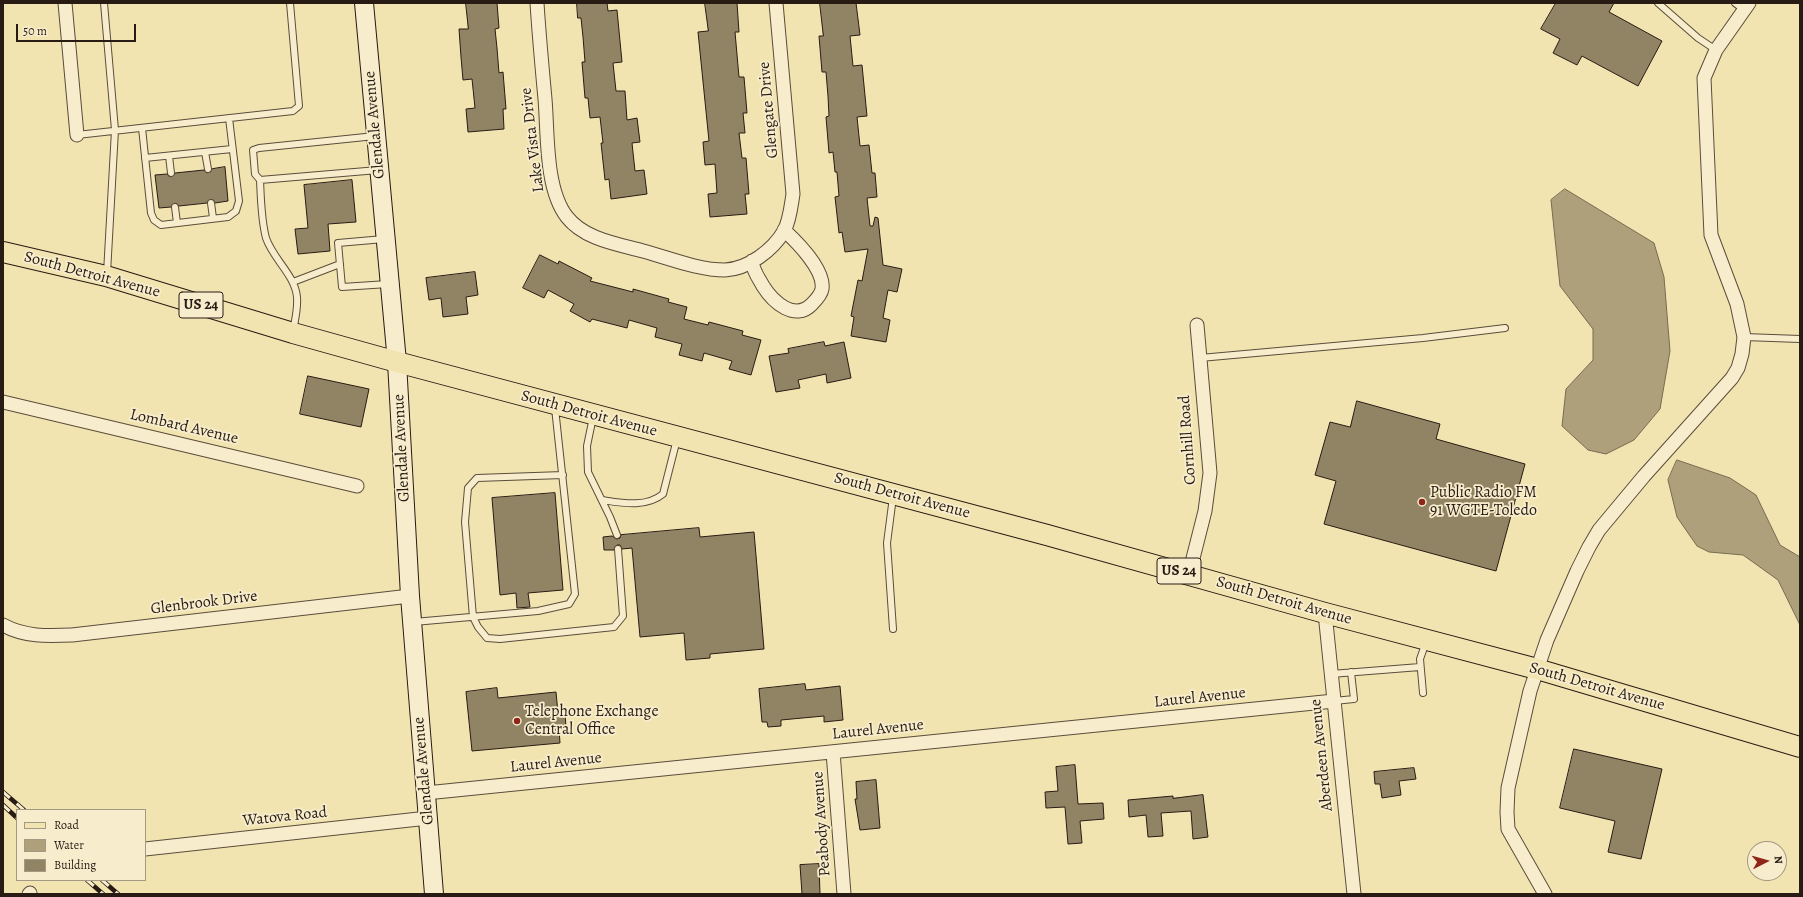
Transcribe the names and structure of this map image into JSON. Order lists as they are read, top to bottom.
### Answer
{
  "streets": {
    "main road": ["Glendale Avenue", "South Detroit Avenue", "US 24"],
    "street": [
      "Glengate Drive",
      "Lake Vista Drive",
      "Lombard Avenue",
      "Cornhill Road",
      "Glenbrook Drive",
      "Laurel Avenue",
      "Aberdeen Avenue",
      "Watova Road",
      "Peabody Avenue"
    ]
  },
  "crossings": [
    ["Glengate Drive", "Lake Vista Drive"],
    ["Glendale Avenue", "South Detroit Avenue"],
    ["Glendale Avenue", "Glenbrook Drive"],
    ["Glendale Avenue", "Laurel Avenue"],
    ["Glendale Avenue", "Watova Road"],
    ["South Detroit Avenue", "Cornhill Road"],
    ["South Detroit Avenue", "Aberdeen Avenue"],
    ["Laurel Avenue", "Aberdeen Avenue"],
    ["Laurel Avenue", "Peabody Avenue"]
  ],
  "places": ["Public Radio FM 91 WGTE-Toledo", "Telephone Exchange Central Office"],
  "legend": ["Road", "Water", "Building"],
  "scale_bar": "50 m",
  "north": "right"
}
